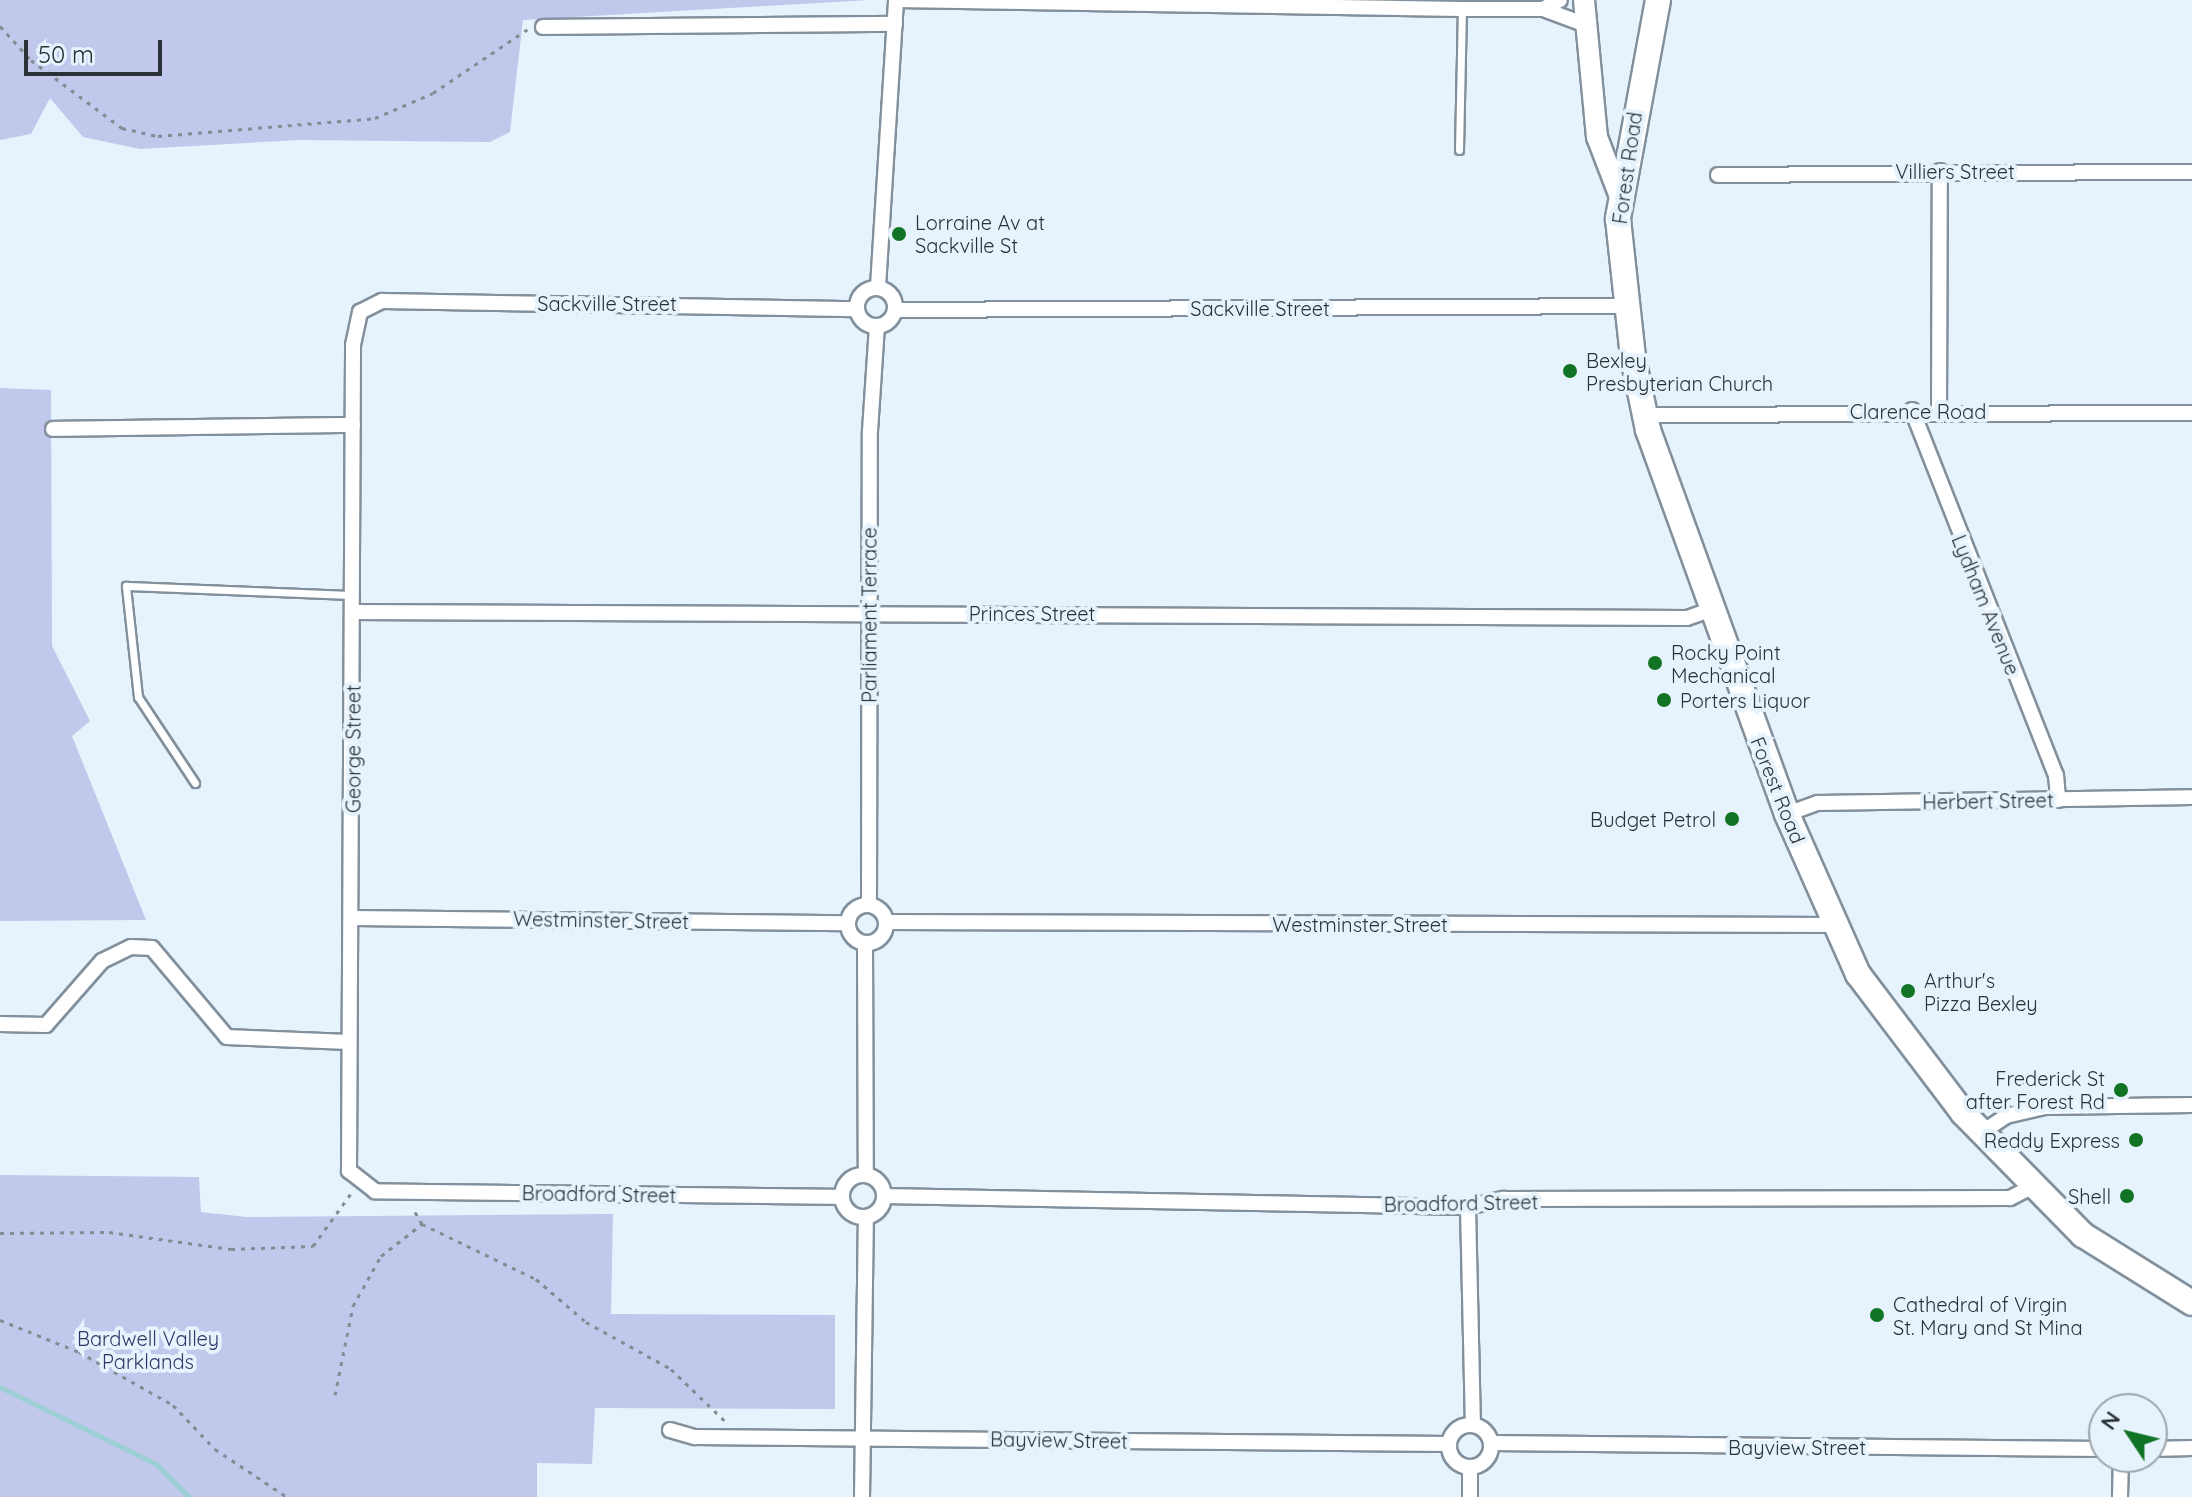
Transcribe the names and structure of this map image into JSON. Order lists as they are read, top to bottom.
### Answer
{
  "streets": {
    "main road": ["Forest Road"],
    "street": [
      "Villiers Street",
      "Sackville Street",
      "Clarence Road",
      "Lydham Avenue",
      "Princes Street",
      "Parliament Terrace",
      "George Street",
      "Herbert Street",
      "Westminster Street",
      "Broadford Street",
      "Bayview Street"
    ]
  },
  "crossings": [
    ["Forest Road", "Sackville Street"],
    ["Forest Road", "Clarence Road"],
    ["Forest Road", "Princes Street"],
    ["Forest Road", "Herbert Street"],
    ["Forest Road", "Westminster Street"],
    ["Forest Road", "Broadford Street"],
    ["Sackville Street", "Parliament Terrace"],
    ["Sackville Street", "George Street"],
    ["Clarence Road", "Lydham Avenue"],
    ["Lydham Avenue", "Herbert Street"],
    ["Princes Street", "Parliament Terrace"],
    ["Princes Street", "George Street"],
    ["George Street", "Westminster Street"],
    ["George Street", "Broadford Street"]
  ],
  "parks": ["Bardwell Valley Parklands"],
  "places": [
    "Lorraine Av at Sackville St",
    "Bexley Presbyterian Church",
    "Rocky Point Mechanical",
    "Porters Liquor",
    "Budget Petrol",
    "Arthur's Pizza Bexley",
    "Frederick St after Forest Rd",
    "Reddy Express",
    "Shell",
    "Cathedral of Virgin St. Mary and St Mina"
  ],
  "scale_bar": "50 m",
  "north": "top left"
}
